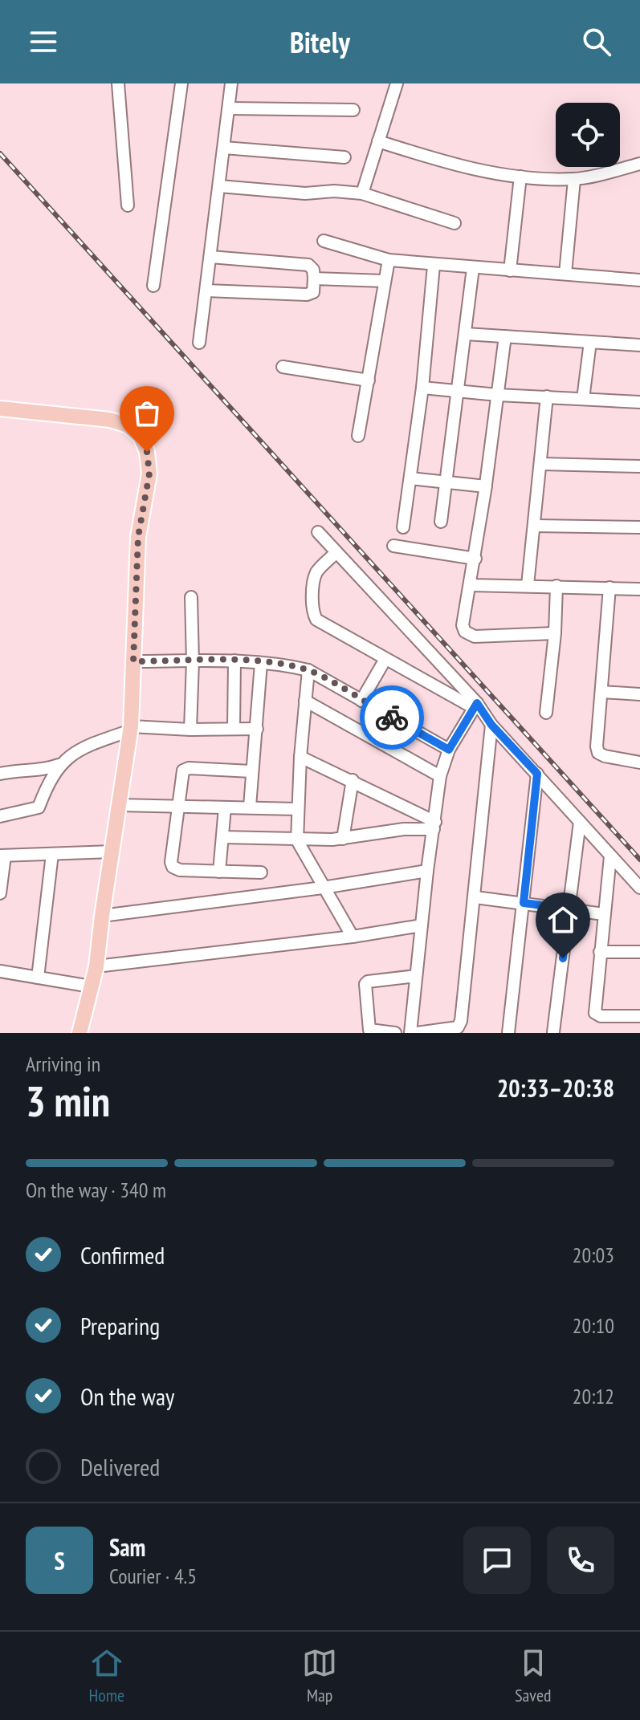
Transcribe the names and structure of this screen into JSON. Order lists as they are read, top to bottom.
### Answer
{
  "page": {
    "header": "Bitely",
    "heading": ["3 min", "Arriving in", "20:33–20:38"],
    "panel": ["Sam", "Courier · 4.5"],
    "bar": "On the way · 340 m",
    "list": [
      ["Confirmed", "20:03"],
      ["Preparing", "20:10"],
      ["On the way", "20:12"],
      "Delivered"
    ],
    "round": "S",
    "tabs": ["Home", "Map", "Saved"]
  }
}
